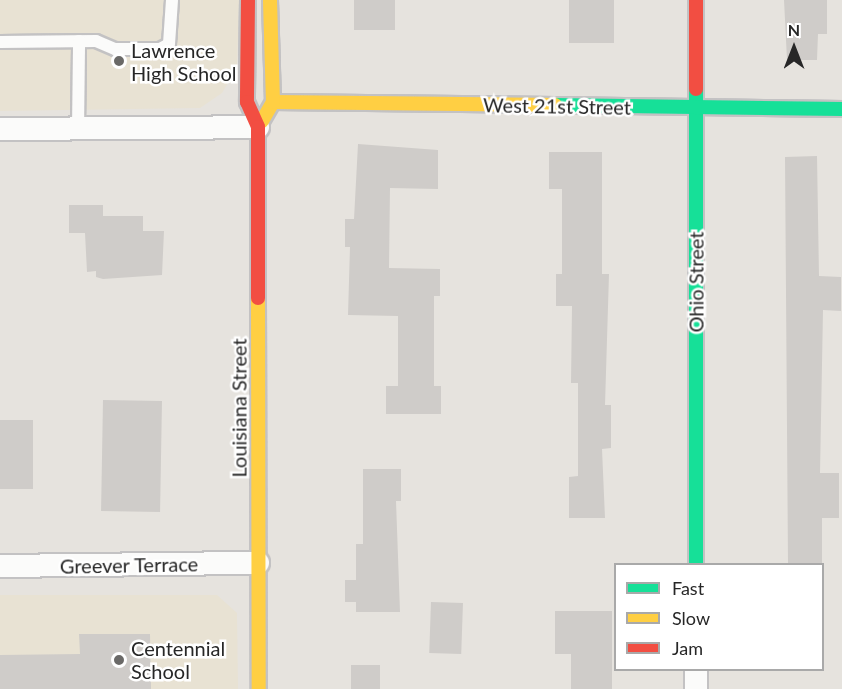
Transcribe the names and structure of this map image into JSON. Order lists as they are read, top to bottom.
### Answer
{
  "streets": {
    "street": [
      "West 21st Street",
      "Ohio Street",
      "Louisiana Street",
      "Greever Terrace"
    ]
  },
  "crossings": [
    ["West 21st Street", "Ohio Street"],
    ["Louisiana Street", "Greever Terrace"]
  ],
  "places": ["Lawrence High School", "Centennial School"],
  "legend": ["Fast", "Slow", "Jam"],
  "north": "top"
}
